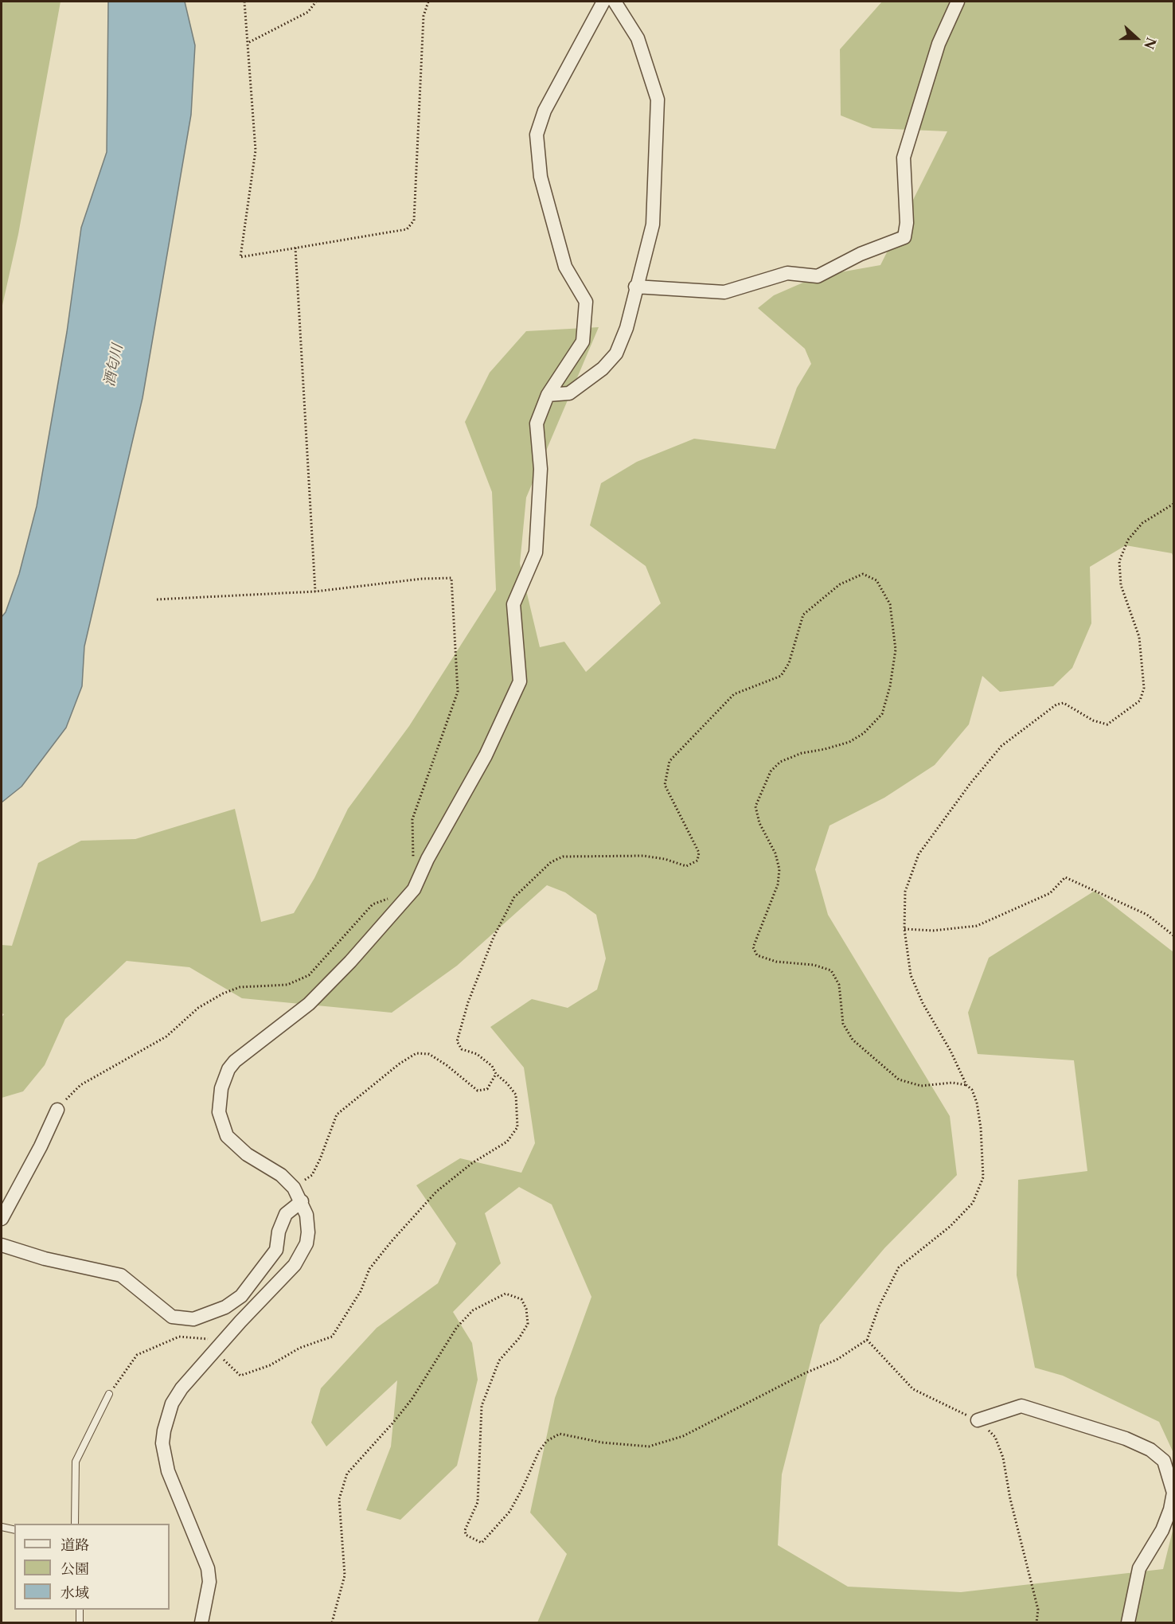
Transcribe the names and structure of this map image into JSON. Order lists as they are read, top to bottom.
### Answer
{
  "water": ["酒匂川"],
  "legend": ["道路", "公園", "水域"],
  "north": "right"
}
